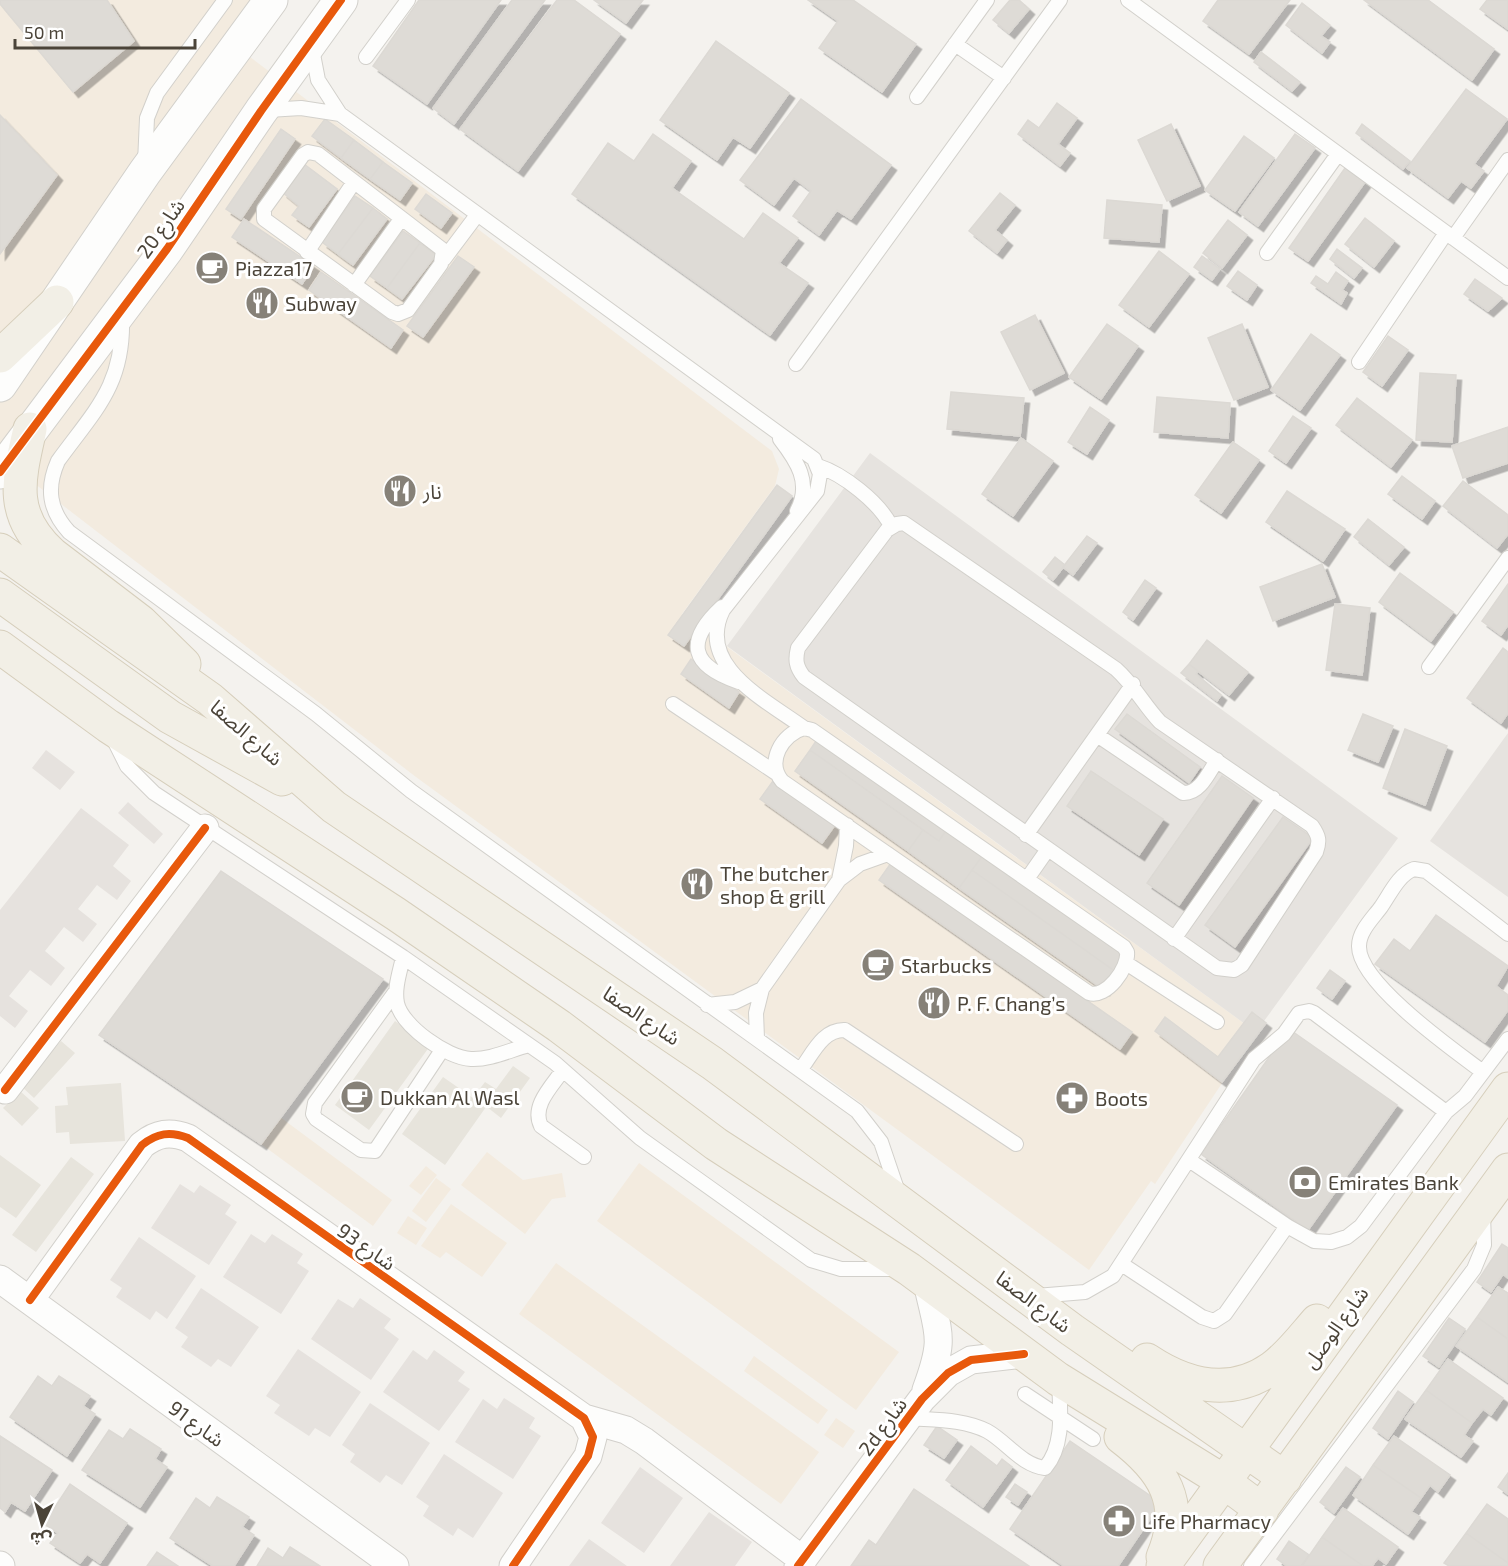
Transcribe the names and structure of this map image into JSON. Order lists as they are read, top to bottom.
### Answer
{
  "streets": {
    "main road": ["شارع الصفا", "شارع الوصل"],
    "street": [
      "شارع 20",
      "شارع 93",
      "شارع 91",
      "2d شارع"
    ]
  },
  "crossings": [
    ["شارع الصفا", "شارع الوصل"],
    ["شارع 93", "شارع 91"]
  ],
  "places": {
    "cafe": ["Piazza17", "Starbucks", "Dukkan Al Wasl"],
    "restaurant": [
      "Subway",
      "نار",
      "The butcher shop & grill",
      "P. F. Chang’s"
    ],
    "pharmacy": ["Boots", "Life Pharmacy"],
    "bank": ["Emirates Bank"]
  },
  "scale_bar": "50 m",
  "north": "bottom"
}
